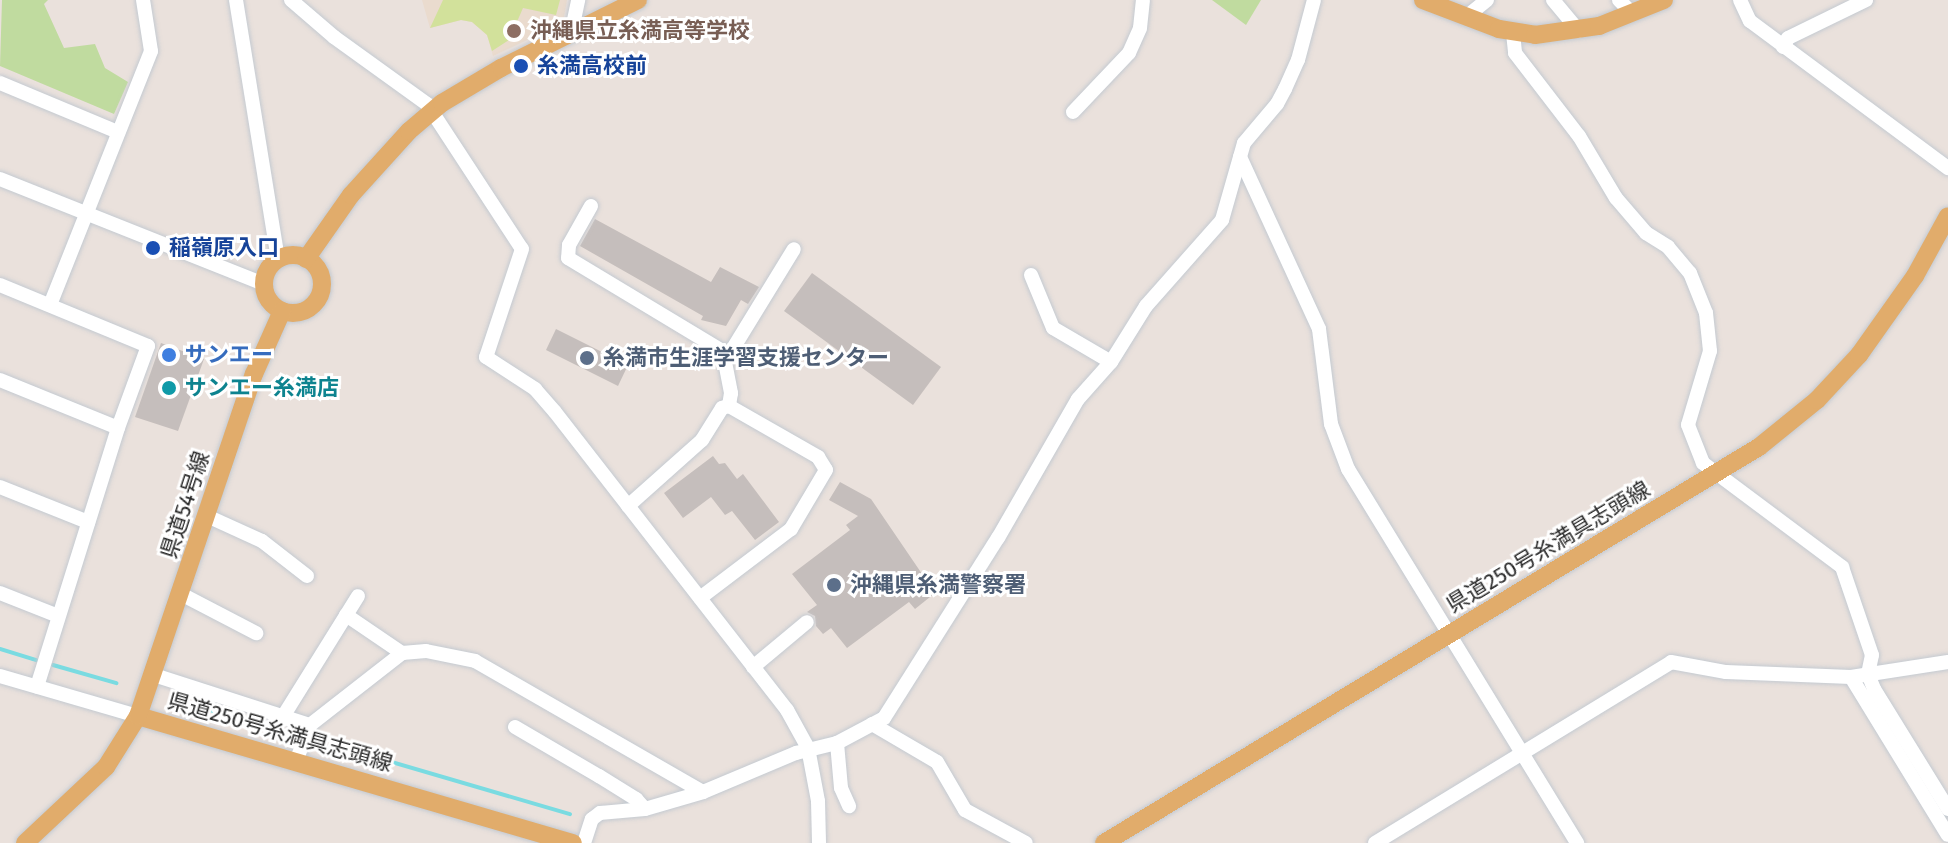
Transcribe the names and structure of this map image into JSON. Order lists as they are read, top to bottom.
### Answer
{
  "streets": {
    "main road": ["県道54号線", "県道250号糸満具志頭線"]
  },
  "crossings": [
    ["県道54号線", "県道250号糸満具志頭線"]
  ],
  "places": [
    "沖縄県立糸満高等学校",
    "糸満高校前",
    "稲嶺原入口",
    "サンエー",
    "糸満市生涯学習支援センター",
    "サンエー糸満店",
    "沖縄県糸満警察署"
  ]
}
